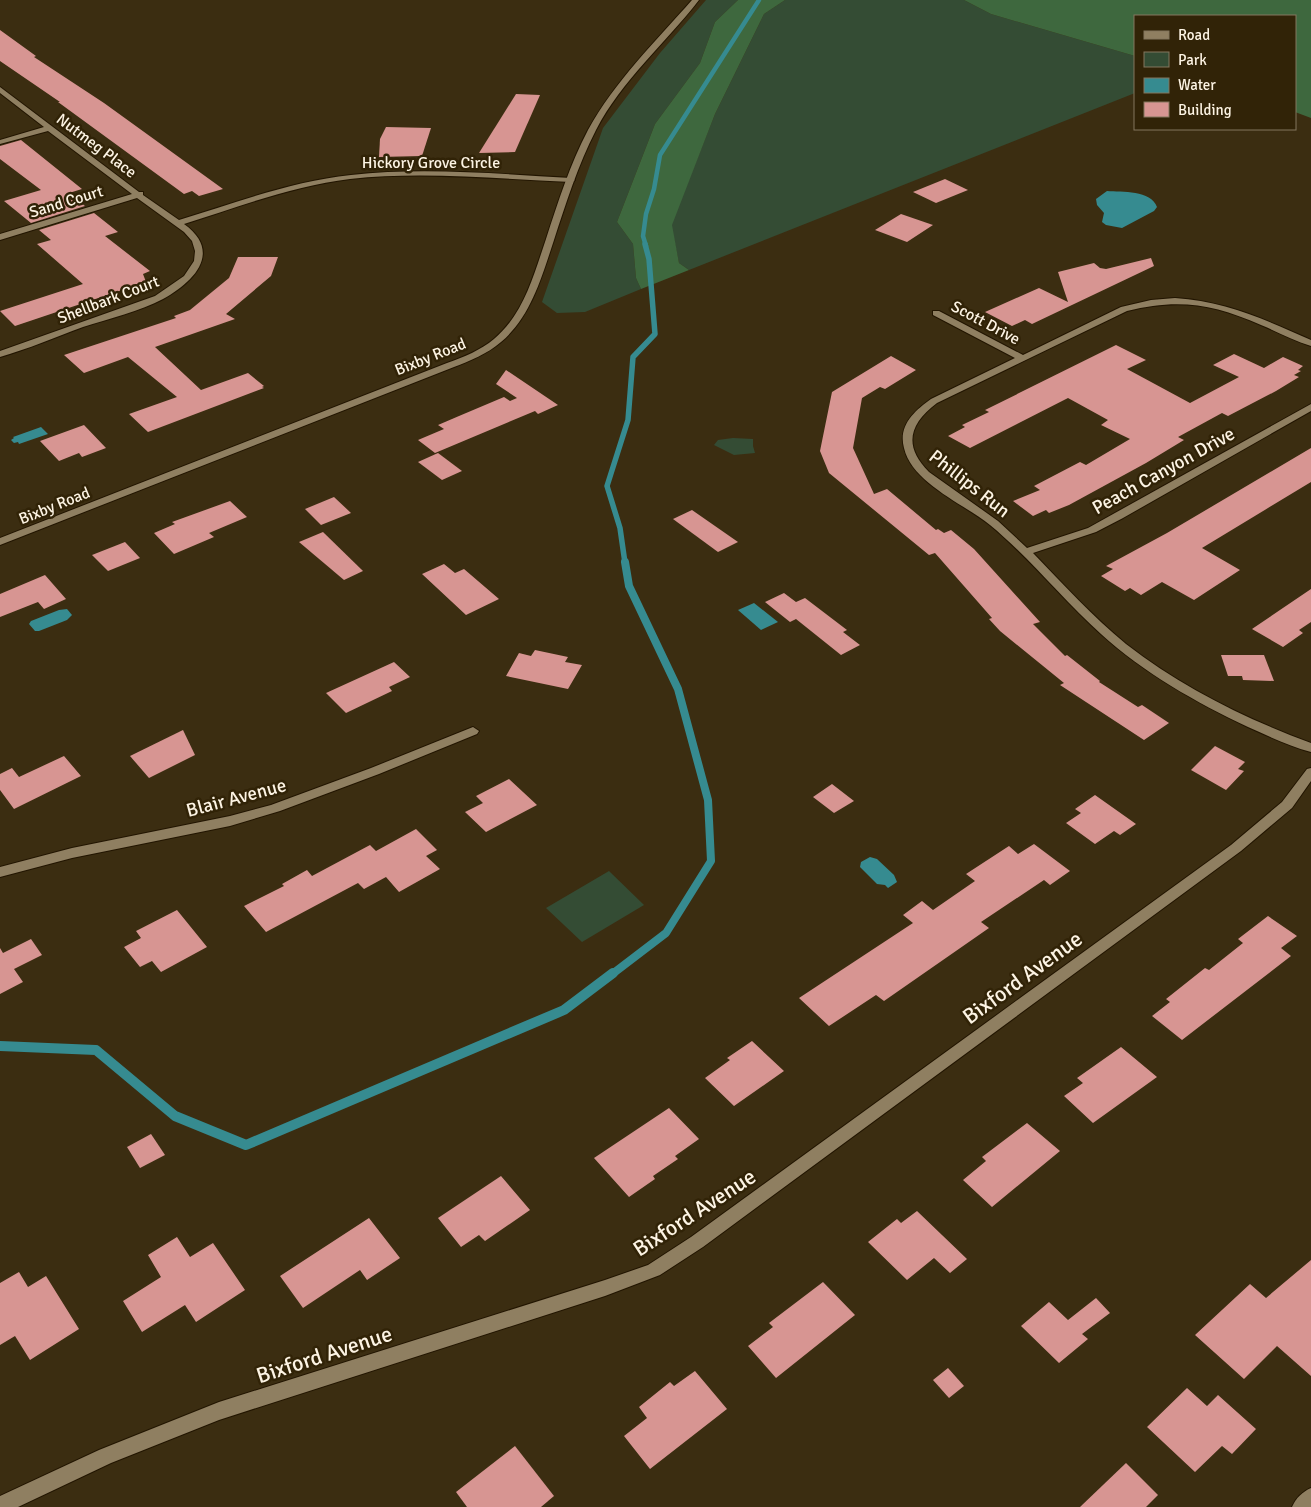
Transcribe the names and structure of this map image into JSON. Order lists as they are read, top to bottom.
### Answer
{
  "streets": {
    "street": [
      "Nutmeg Place",
      "Hickory Grove Circle",
      "Sand Court",
      "Shellbark Court",
      "Scott Drive",
      "Bixby Road",
      "Peach Canyon Drive",
      "Phillips Run",
      "Blair Avenue",
      "Bixford Avenue"
    ]
  },
  "crossings": [
    ["Nutmeg Place", "Hickory Grove Circle"],
    ["Nutmeg Place", "Sand Court"],
    ["Nutmeg Place", "Shellbark Court"],
    ["Hickory Grove Circle", "Shellbark Court"],
    ["Hickory Grove Circle", "Bixby Road"],
    ["Scott Drive", "Phillips Run"],
    ["Peach Canyon Drive", "Phillips Run"]
  ],
  "legend": [
    "Road",
    "Park",
    "Water",
    "Building"
  ]
}
